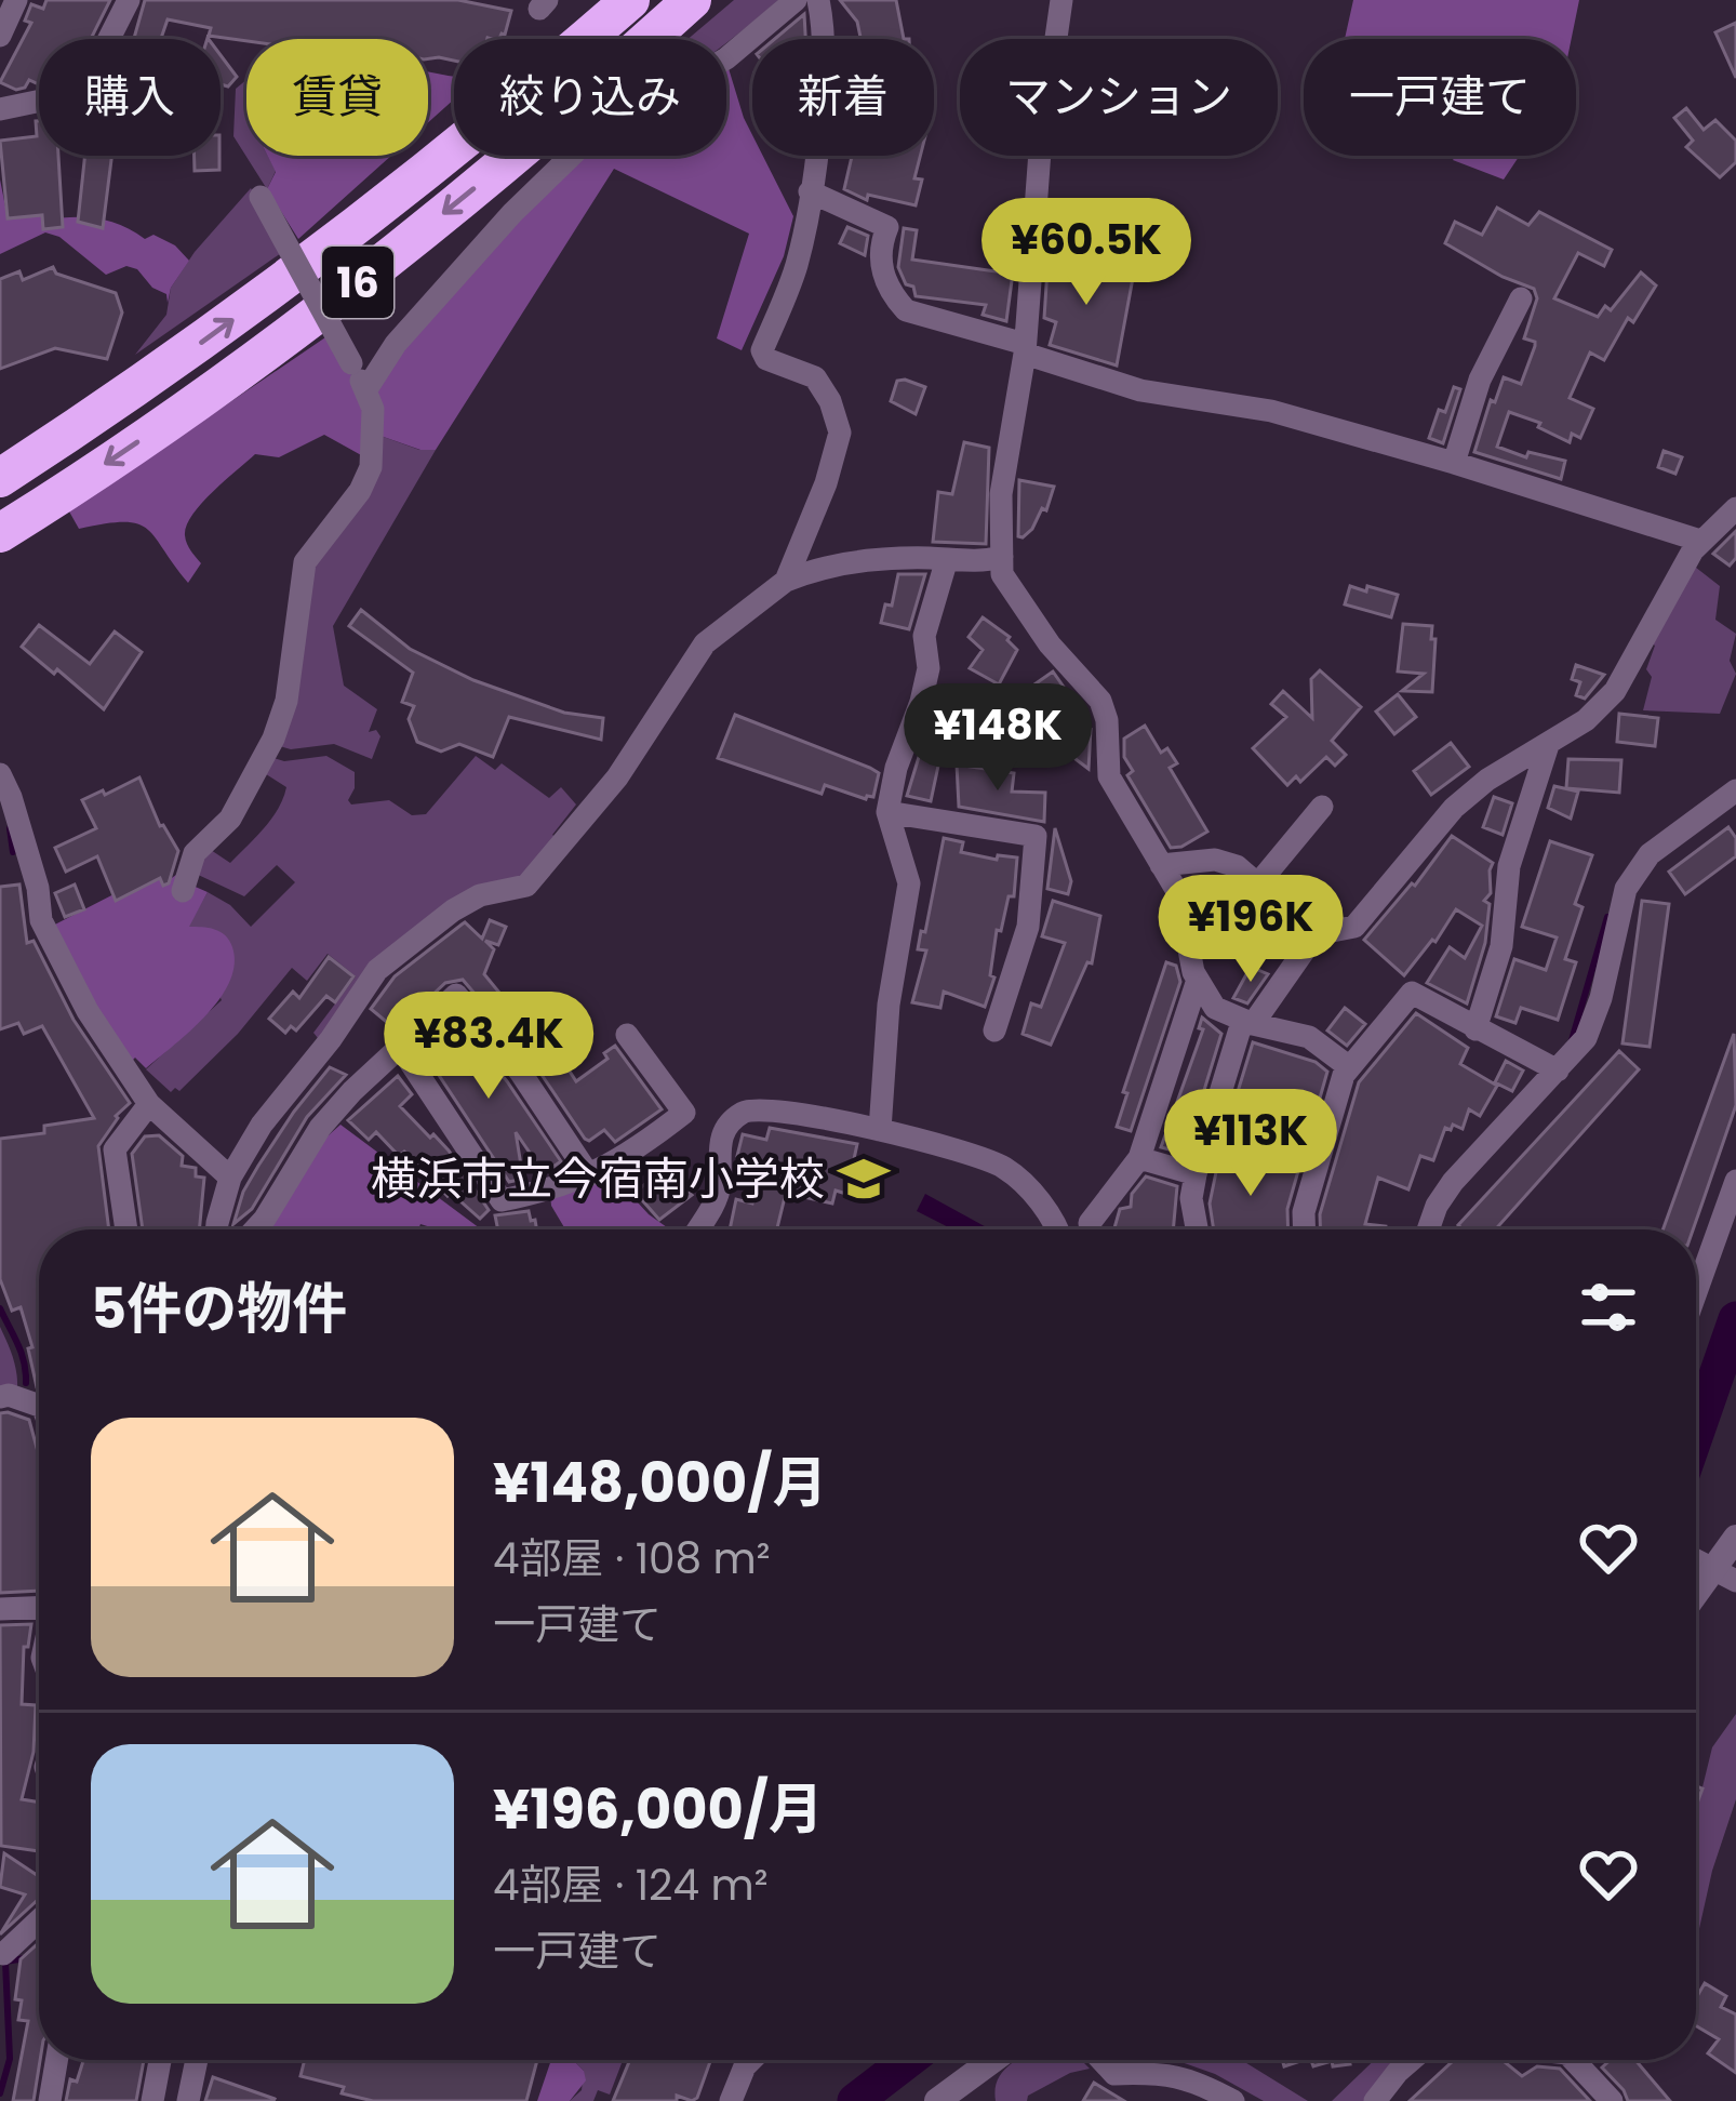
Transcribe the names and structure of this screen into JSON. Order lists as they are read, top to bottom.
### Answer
{
  "streets": {
    "highway": ["16"]
  },
  "places": {
    "school or university": ["横浜市立今宿南小学校"]
  },
  "page": {
    "chip": [
      "購入",
      "賃貸",
      "絞り込み",
      "新着",
      "マンション",
      "一戸建て"
    ],
    "price": [
      "¥60.5K",
      "¥148K",
      "¥196K",
      "¥83.4K",
      "¥113K"
    ],
    "heading": "5件の物件",
    "list": [
      {
        "name": "¥148,000/月",
        "note": "4部屋 · 108 m² · 一戸建て"
      },
      {
        "name": "¥196,000/月",
        "note": "4部屋 · 124 m² · 一戸建て"
      }
    ]
  }
}
